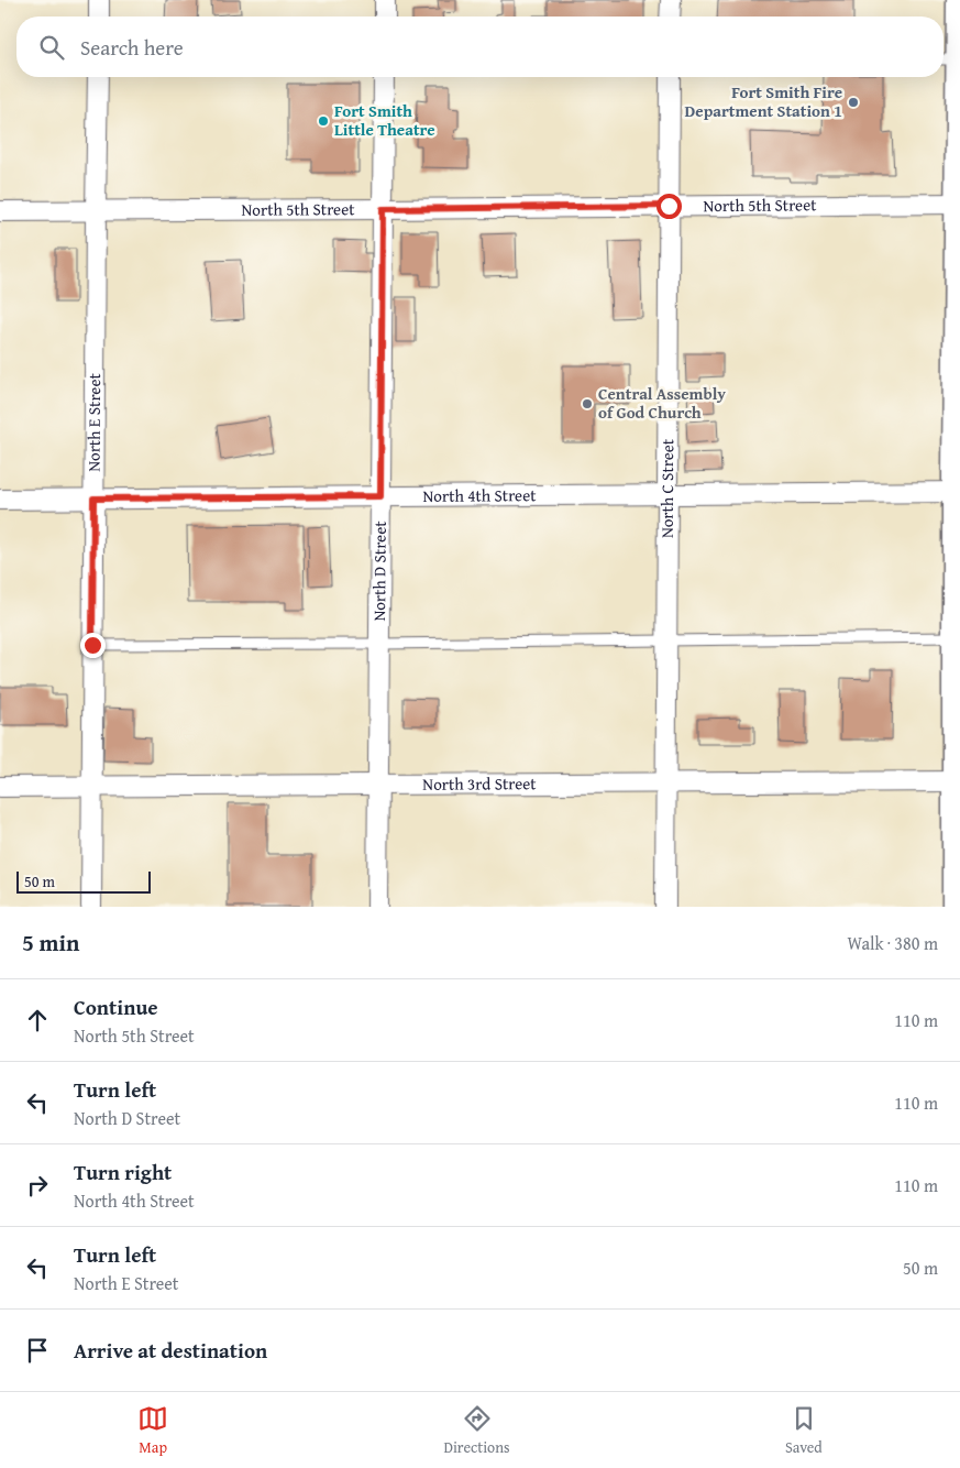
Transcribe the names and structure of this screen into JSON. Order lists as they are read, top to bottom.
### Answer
{
  "streets": {
    "street": [
      "North 5th Street",
      "North E Street",
      "North C Street",
      "North 4th Street",
      "North D Street",
      "North 3rd Street"
    ]
  },
  "crossings": [
    ["North 5th Street", "North E Street"],
    ["North 5th Street", "North C Street"],
    ["North 5th Street", "North D Street"],
    ["North E Street", "North 4th Street"],
    ["North E Street", "North 3rd Street"],
    ["North C Street", "North 4th Street"],
    ["North C Street", "North 3rd Street"],
    ["North 4th Street", "North D Street"],
    ["North D Street", "North 3rd Street"]
  ],
  "places": ["Fort Smith Fire Department Station 1", "Fort Smith Little Theatre", "Central Assembly of God Church"],
  "scale_bar": "50 m",
  "page": {
    "search": "Search here",
    "scale": "50 m",
    "heading": ["5 min", "Walk · 380 m"],
    "list": [
      ["Continue", "North 5th Street", "110 m"],
      ["Turn left", "North D Street", "110 m"],
      ["Turn right", "North 4th Street", "110 m"],
      ["Turn left", "North E Street", "50 m"],
      "Arrive at destination"
    ],
    "nav": ["Map", "Directions", "Saved"]
  }
}
